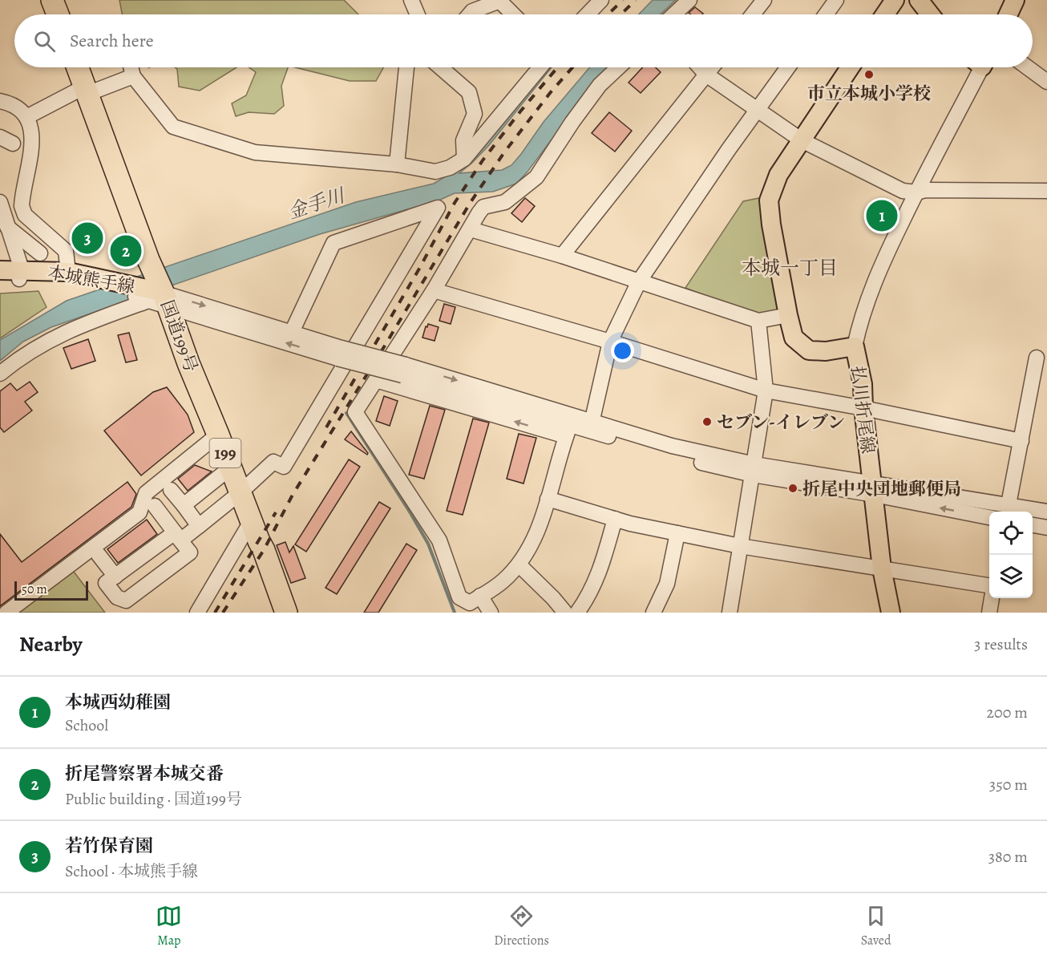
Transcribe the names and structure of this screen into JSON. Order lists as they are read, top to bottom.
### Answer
{
  "streets": {
    "highway": ["国道199号", "199"],
    "main road": ["本城熊手線", "払川折尾線"]
  },
  "crossings": [
    ["本城熊手線", "国道199号"]
  ],
  "districts": ["本城一丁目"],
  "water": ["金手川"],
  "places": ["市立本城小学校", "セブン-イレブン", "折尾中央団地郵便局"],
  "scale_bar": "50 m",
  "page": {
    "search": "Search here",
    "pins": ["1", "3", "2"],
    "scale": "50 m",
    "heading": ["Nearby", "3 results"],
    "list": [
      {
        "mark": "1",
        "name": "本城西幼稚園",
        "note": "School",
        "value": "200 m"
      },
      {
        "mark": "2",
        "name": "折尾警察署本城交番",
        "note": "Public building · 国道199号",
        "value": "350 m"
      },
      {
        "mark": "3",
        "name": "若竹保育園",
        "note": "School · 本城熊手線",
        "value": "380 m"
      }
    ],
    "nav": ["Map", "Directions", "Saved"]
  }
}
